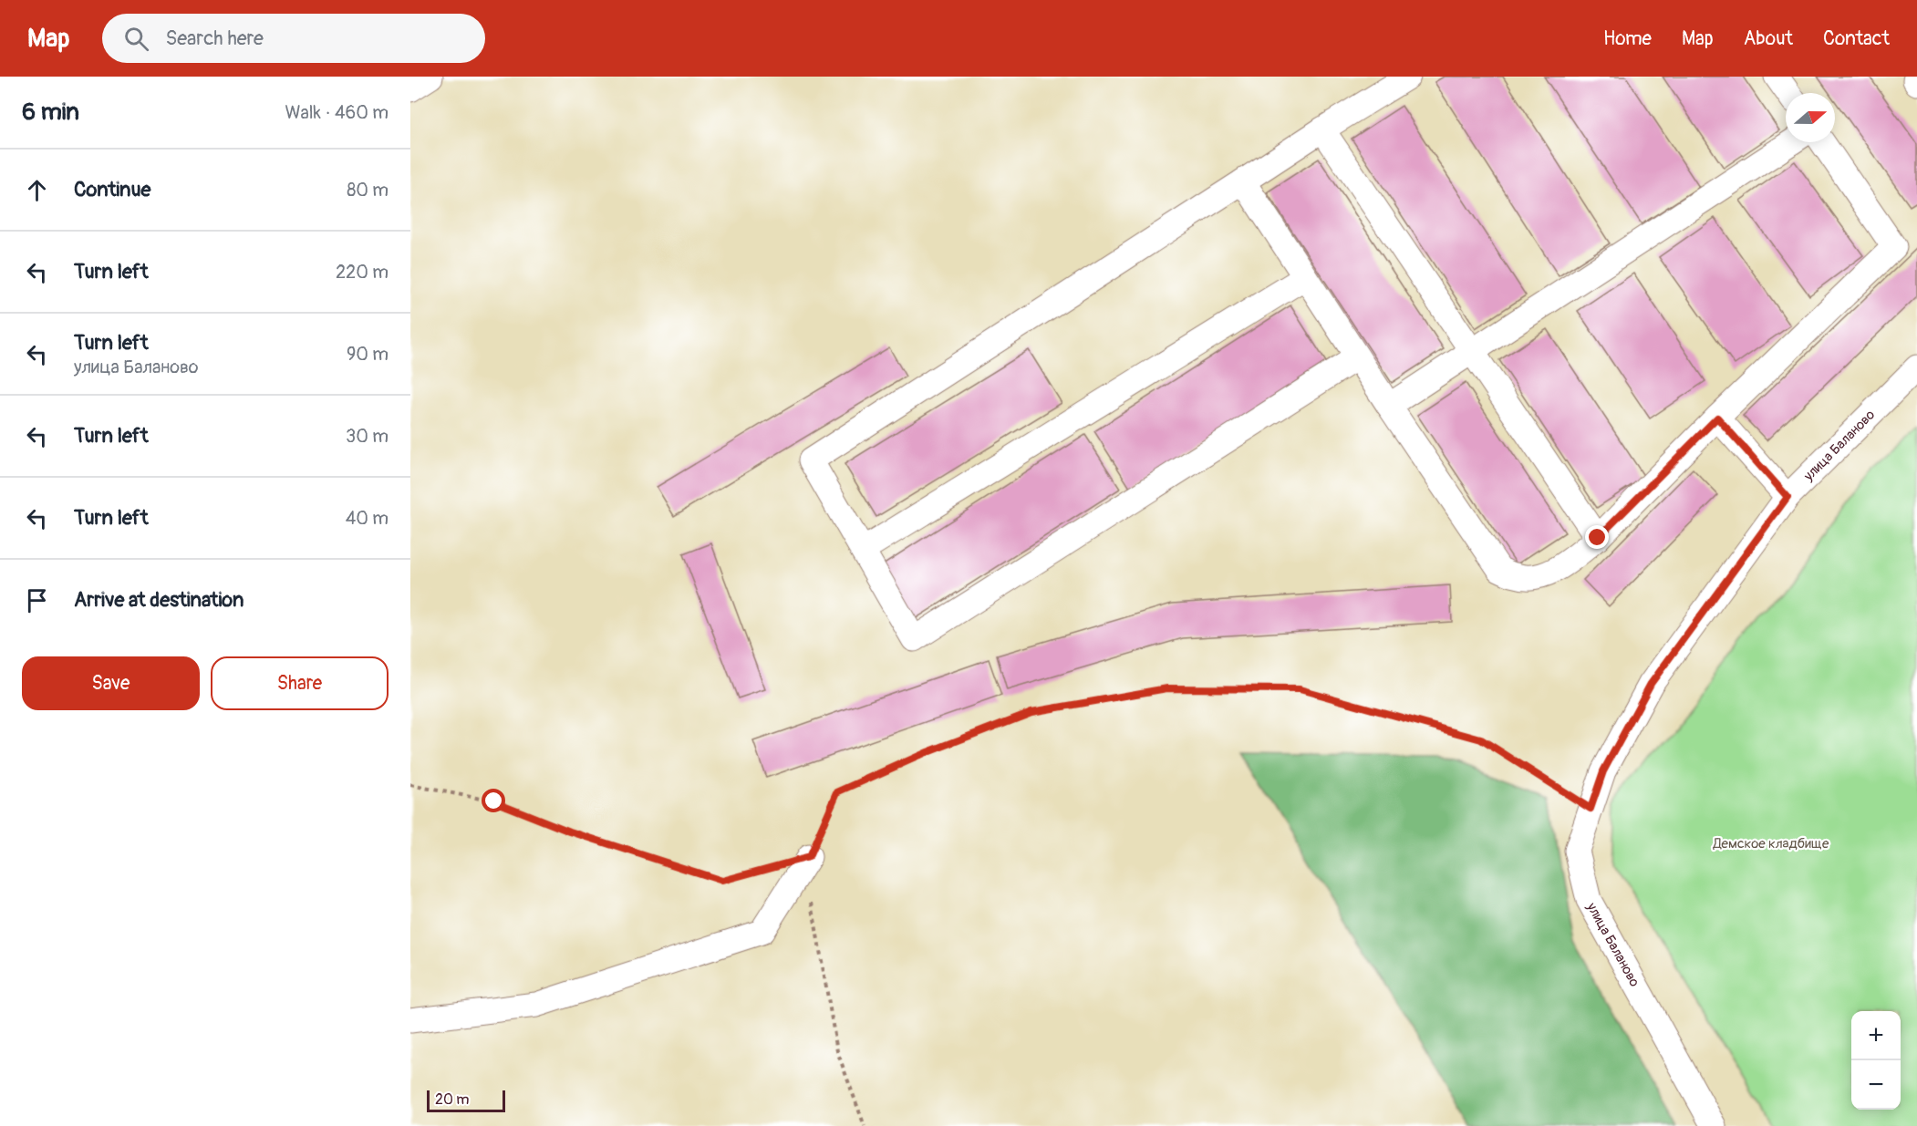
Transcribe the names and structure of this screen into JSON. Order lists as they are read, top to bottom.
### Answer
{
  "streets": {
    "street": ["улица Баланово"]
  },
  "parks": ["Демское кладбище"],
  "scale_bar": "20 m",
  "north": "right",
  "page": {
    "header": "Map",
    "search": "Search here",
    "nav": [
      "Home",
      "Map",
      "About",
      "Contact"
    ],
    "heading": ["6 min", "Walk · 460 m"],
    "list": [
      ["Continue", "80 m"],
      ["Turn left", "220 m"],
      ["Turn left", "улица Баланово", "90 m"],
      ["Turn left", "30 m"],
      ["Turn left", "40 m"],
      "Arrive at destination"
    ],
    "buttons": ["Save", "Share"],
    "map_buttons": ["+", "−"],
    "scale": "20 m"
  }
}
